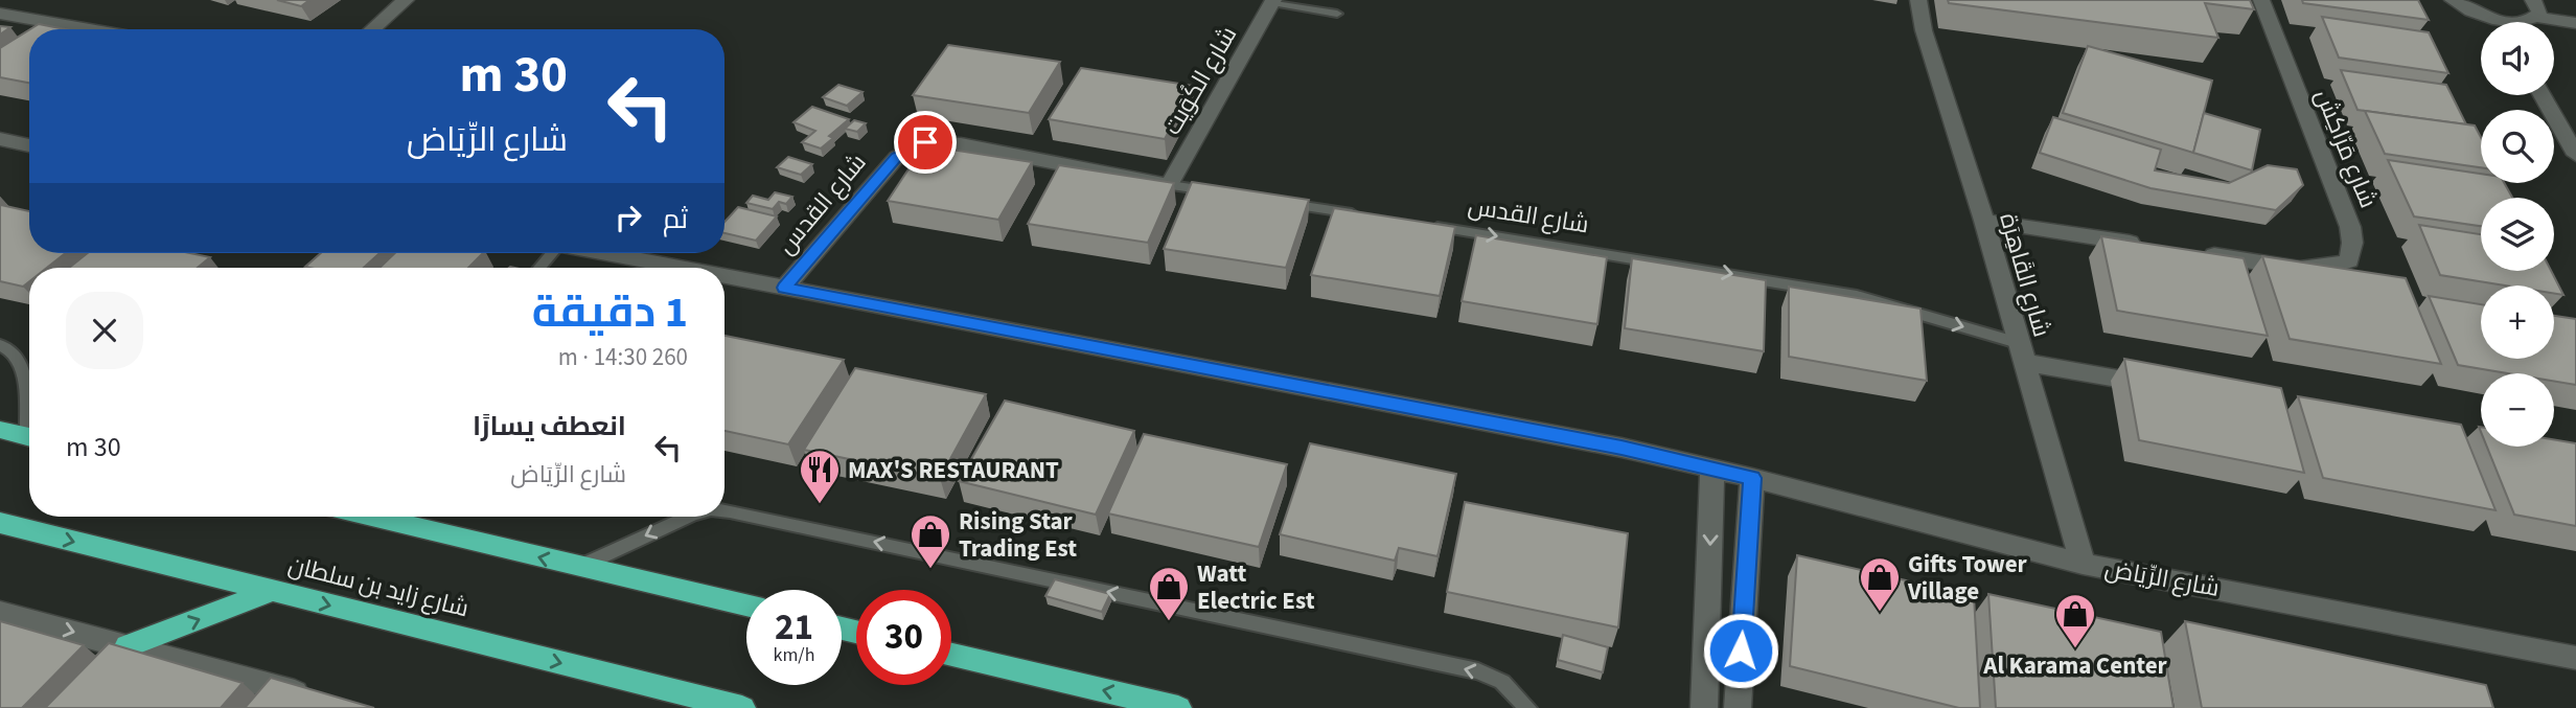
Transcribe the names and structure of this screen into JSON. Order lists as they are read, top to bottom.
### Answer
{
  "streets": {
    "highway": ["شارع زايد بن سلطان"],
    "street": [
      "شارع الكُوَيت",
      "شارع مَرّاكِش",
      "شارع القدس",
      "شارع القَاهِرَة",
      "شارع الرِّيَاض"
    ]
  },
  "crossings": [
    ["شارع الكُوَيت", "شارع القدس"],
    ["شارع القدس", "شارع القَاهِرَة"],
    ["شارع القدس", "شارع الرِّيَاض"],
    ["شارع القَاهِرَة", "شارع الرِّيَاض"]
  ],
  "one_way": ["شارع القدس"],
  "places": {
    "restaurant": ["MAX'S RESTAURANT"],
    "shop": [
      "Rising Star Trading Est",
      "Gifts Tower Village",
      "Watt Electric Est",
      "Al Karama Center"
    ]
  },
  "page": {
    "map_buttons": ["+", "−"],
    "turn": ["30 m", "شارع الرِّيَاض"],
    "then": "ثم",
    "heading": ["1 دقيقة", "260 m · 14:30"],
    "list": [
      {
        "name": "انعطف يسارًا",
        "note": "شارع الرِّيَاض",
        "value": "30 m"
      }
    ],
    "speed": "21 km/h",
    "limit": "30"
  }
}
